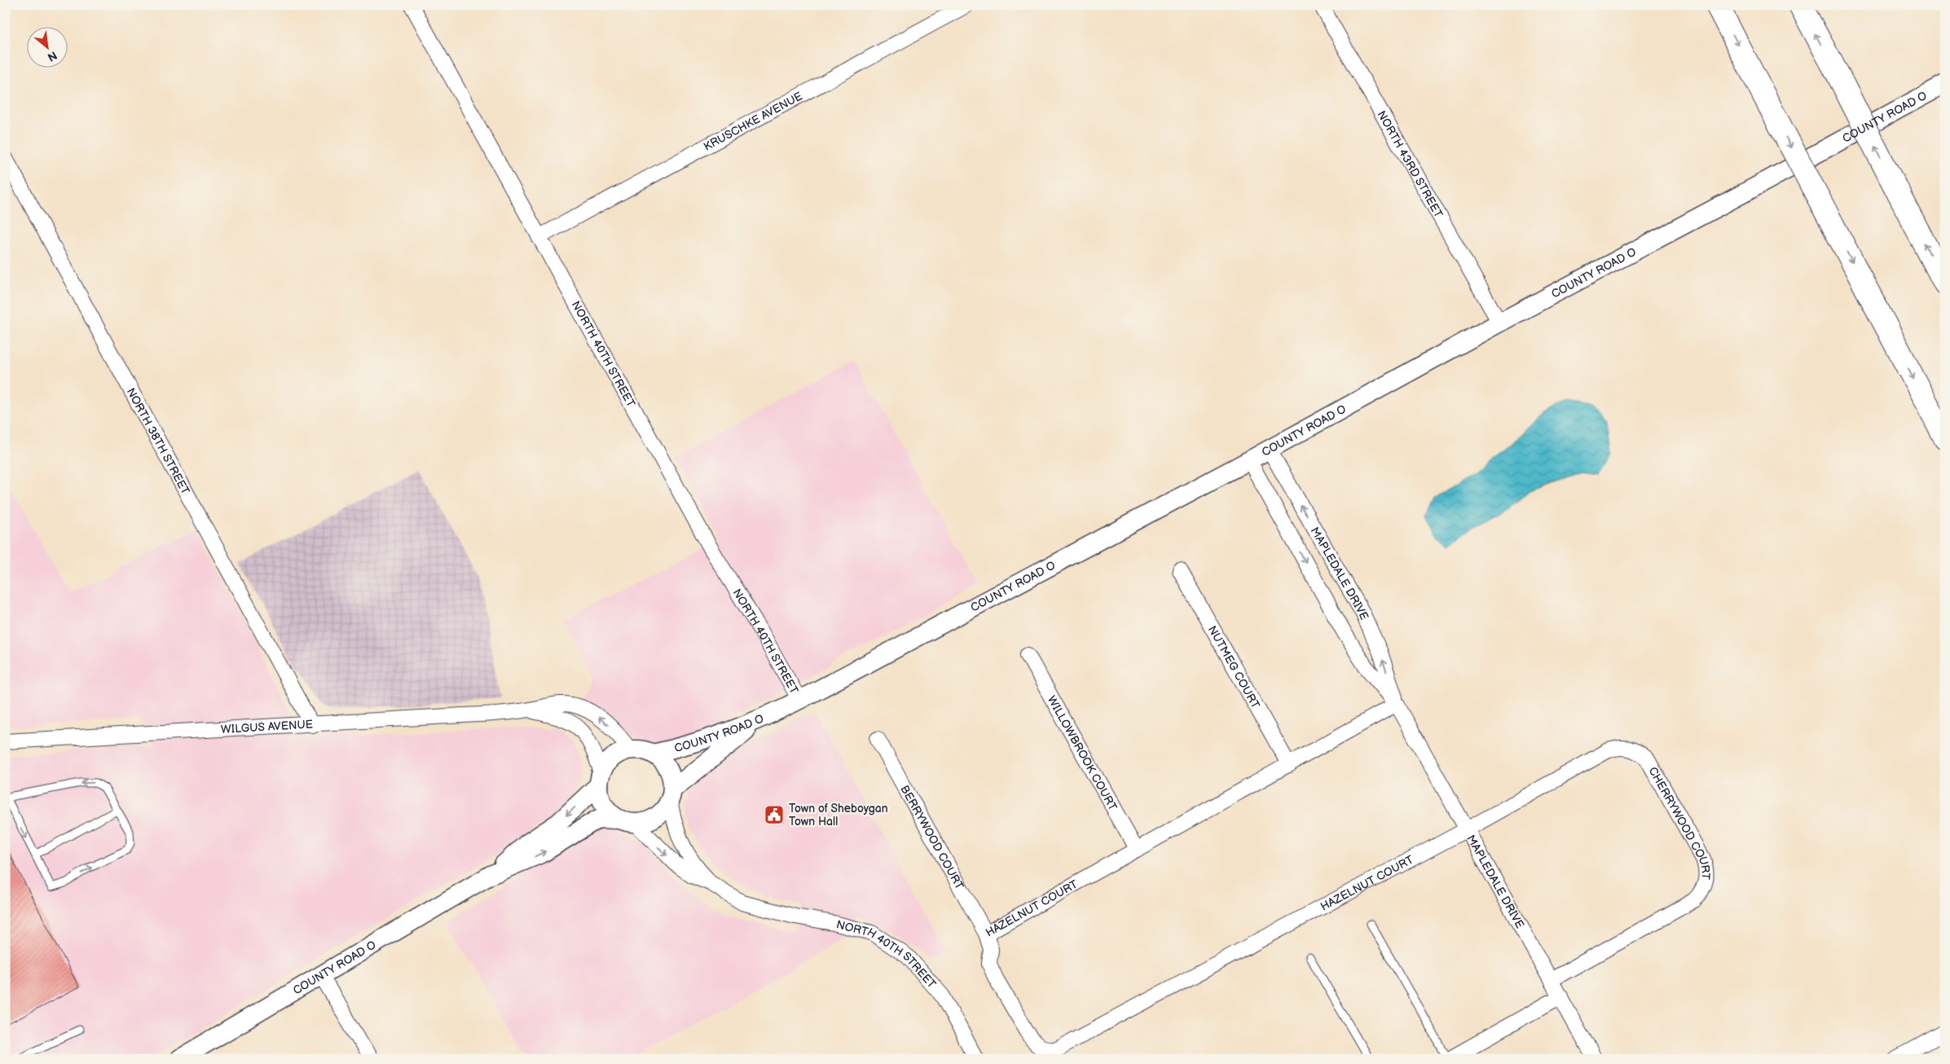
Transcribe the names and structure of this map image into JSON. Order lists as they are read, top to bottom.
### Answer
{
  "streets": {
    "street": [
      "COUNTY ROAD O",
      "KRUSCHKE AVENUE",
      "NORTH 43RD STREET",
      "NORTH 40TH STREET",
      "NORTH 38TH STREET",
      "MAPLEDALE DRIVE",
      "NUTMEG COURT",
      "WILGUS AVENUE",
      "WILLOWBROOK COURT",
      "CHERRYWOOD COURT",
      "BERRYWOOD COURT",
      "HAZELNUT COURT"
    ]
  },
  "crossings": [
    ["COUNTY ROAD O", "NORTH 43RD STREET"],
    ["COUNTY ROAD O", "NORTH 40TH STREET"],
    ["COUNTY ROAD O", "MAPLEDALE DRIVE"],
    ["COUNTY ROAD O", "WILGUS AVENUE"],
    ["KRUSCHKE AVENUE", "NORTH 40TH STREET"],
    ["NORTH 40TH STREET", "WILGUS AVENUE"],
    ["NORTH 38TH STREET", "WILGUS AVENUE"],
    ["MAPLEDALE DRIVE", "CHERRYWOOD COURT"],
    ["MAPLEDALE DRIVE", "HAZELNUT COURT"],
    ["NUTMEG COURT", "HAZELNUT COURT"],
    ["WILLOWBROOK COURT", "HAZELNUT COURT"],
    ["CHERRYWOOD COURT", "HAZELNUT COURT"],
    ["BERRYWOOD COURT", "HAZELNUT COURT"]
  ],
  "places": {
    "public building": ["Town of Sheboygan Town Hall"]
  },
  "north": "bottom right"
}
